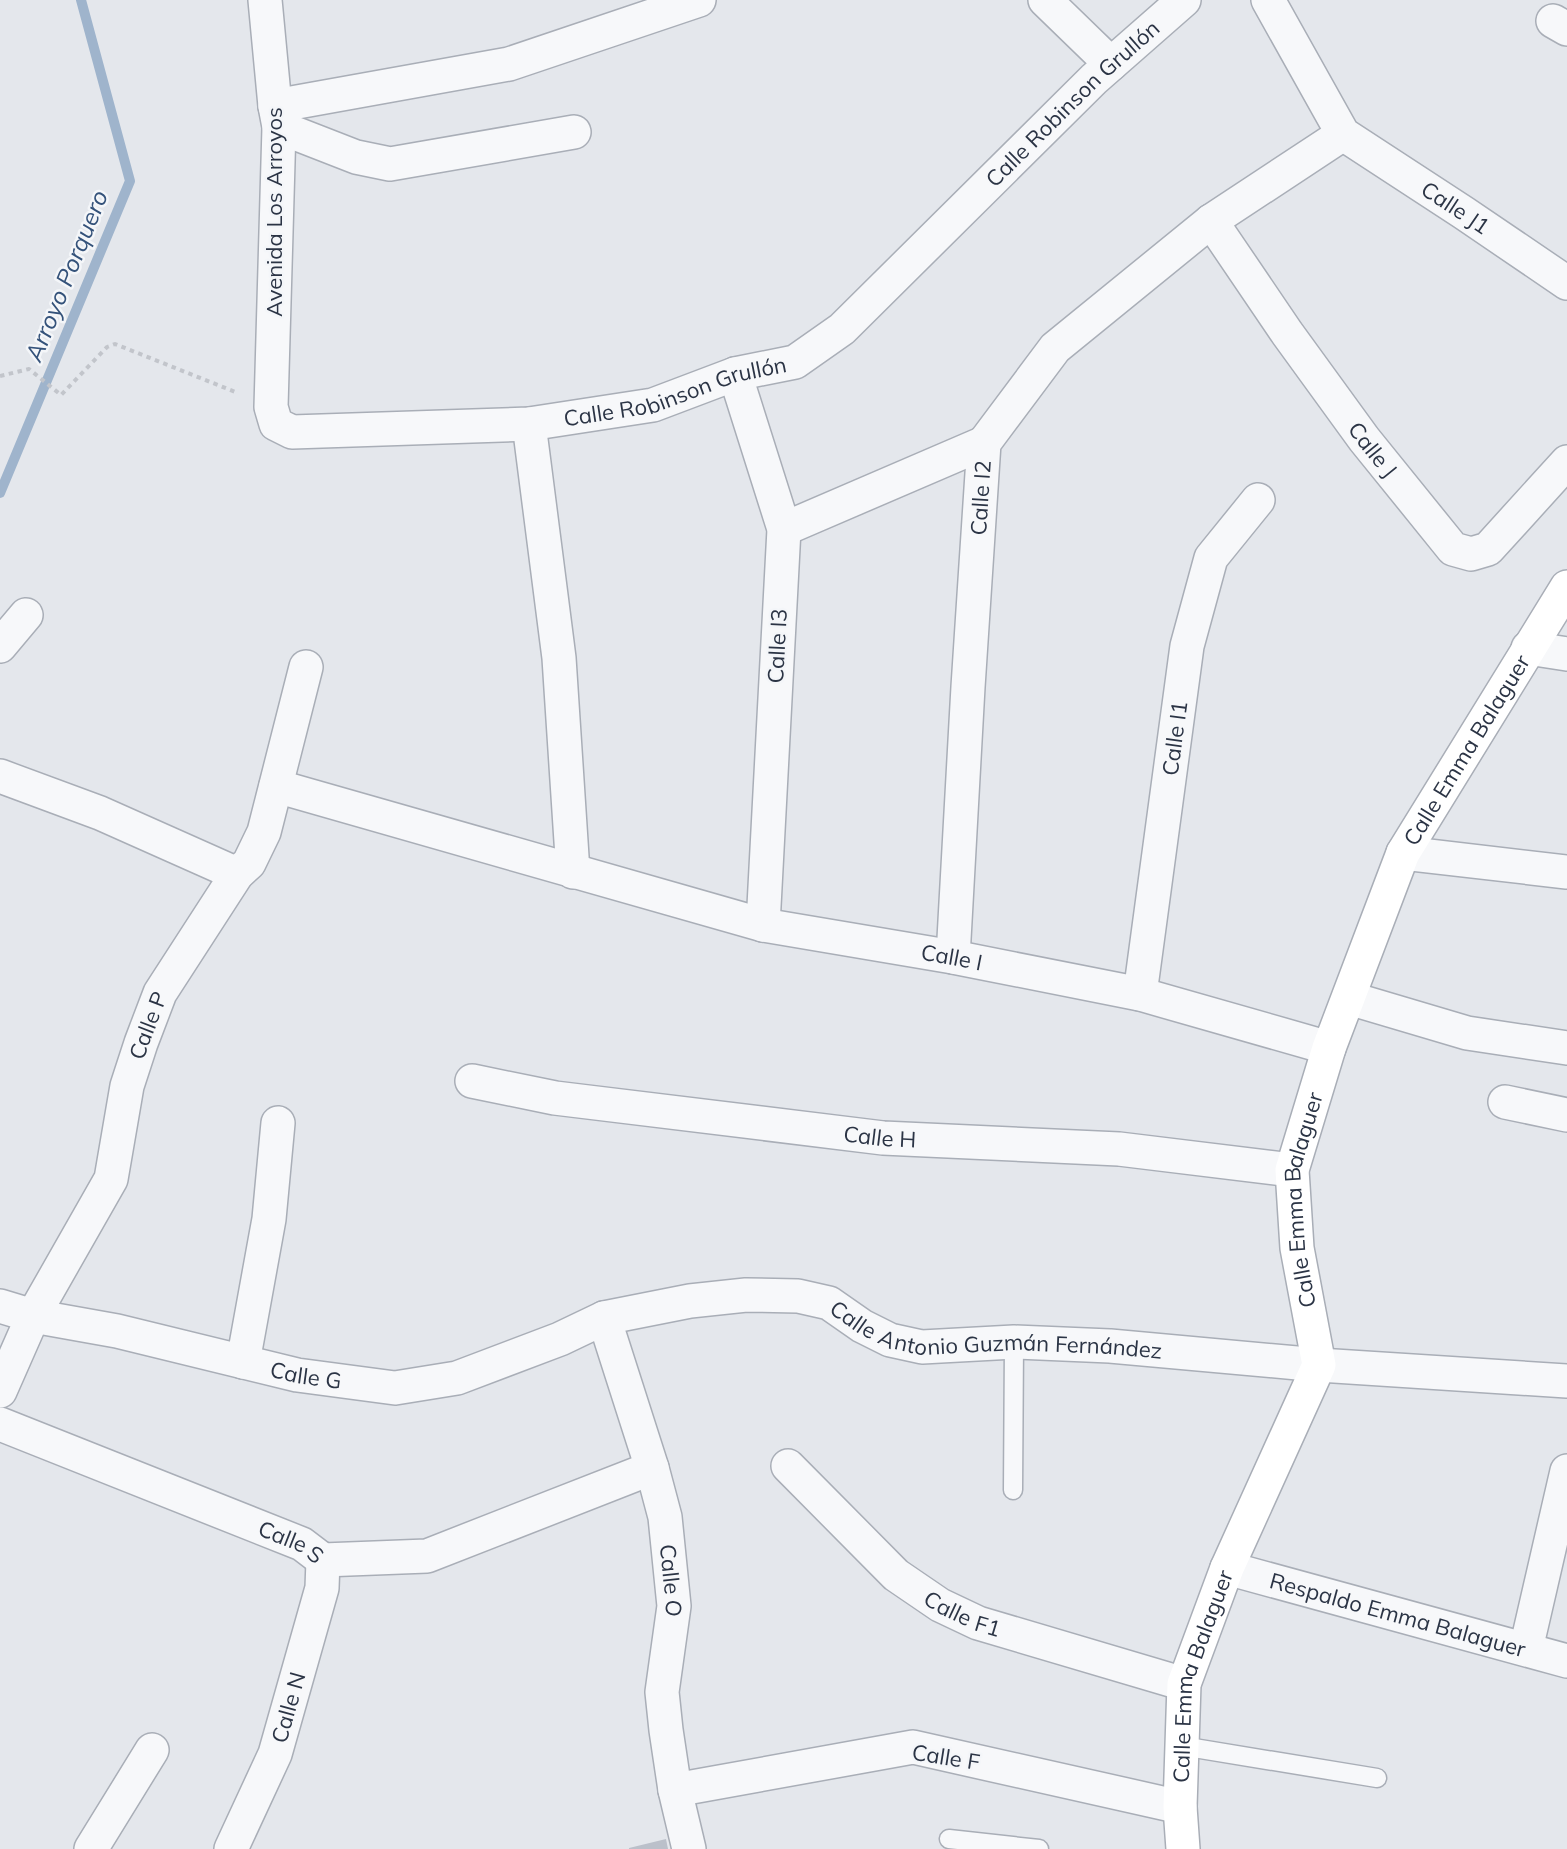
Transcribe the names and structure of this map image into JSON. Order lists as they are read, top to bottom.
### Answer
{
  "streets": {
    "street": [
      "Calle Robinson Grullón",
      "Calle J1",
      "Avenida Los Arroyos",
      "Calle J",
      "Calle I2",
      "Calle I3",
      "Calle I1",
      "Calle Emma Balaguer",
      "Calle I",
      "Calle P",
      "Calle H",
      "Calle Antonio Guzmán Fernández",
      "Calle G",
      "Calle S",
      "Calle O",
      "Calle F1",
      "Respaldo Emma Balaguer",
      "Calle N",
      "Calle F"
    ]
  },
  "crossings": [
    ["Calle Robinson Grullón", "Avenida Los Arroyos"],
    ["Calle Robinson Grullón", "Calle I3"],
    ["Calle J1", "Calle I2"],
    ["Calle J", "Calle I2"],
    ["Calle I2", "Calle I"],
    ["Calle I3", "Calle I"],
    ["Calle I1", "Calle I"],
    ["Calle Emma Balaguer", "Calle I"],
    ["Calle Emma Balaguer", "Calle H"],
    ["Calle Emma Balaguer", "Calle Antonio Guzmán Fernández"],
    ["Calle Emma Balaguer", "Calle F1"],
    ["Calle Emma Balaguer", "Respaldo Emma Balaguer"],
    ["Calle Emma Balaguer", "Calle F"],
    ["Calle I", "Calle P"],
    ["Calle P", "Calle G"],
    ["Calle Antonio Guzmán Fernández", "Calle G"],
    ["Calle Antonio Guzmán Fernández", "Calle O"],
    ["Calle G", "Calle O"],
    ["Calle S", "Calle O"],
    ["Calle S", "Calle N"],
    ["Calle O", "Calle F"]
  ],
  "water": ["Arroyo Porquero"]
}
